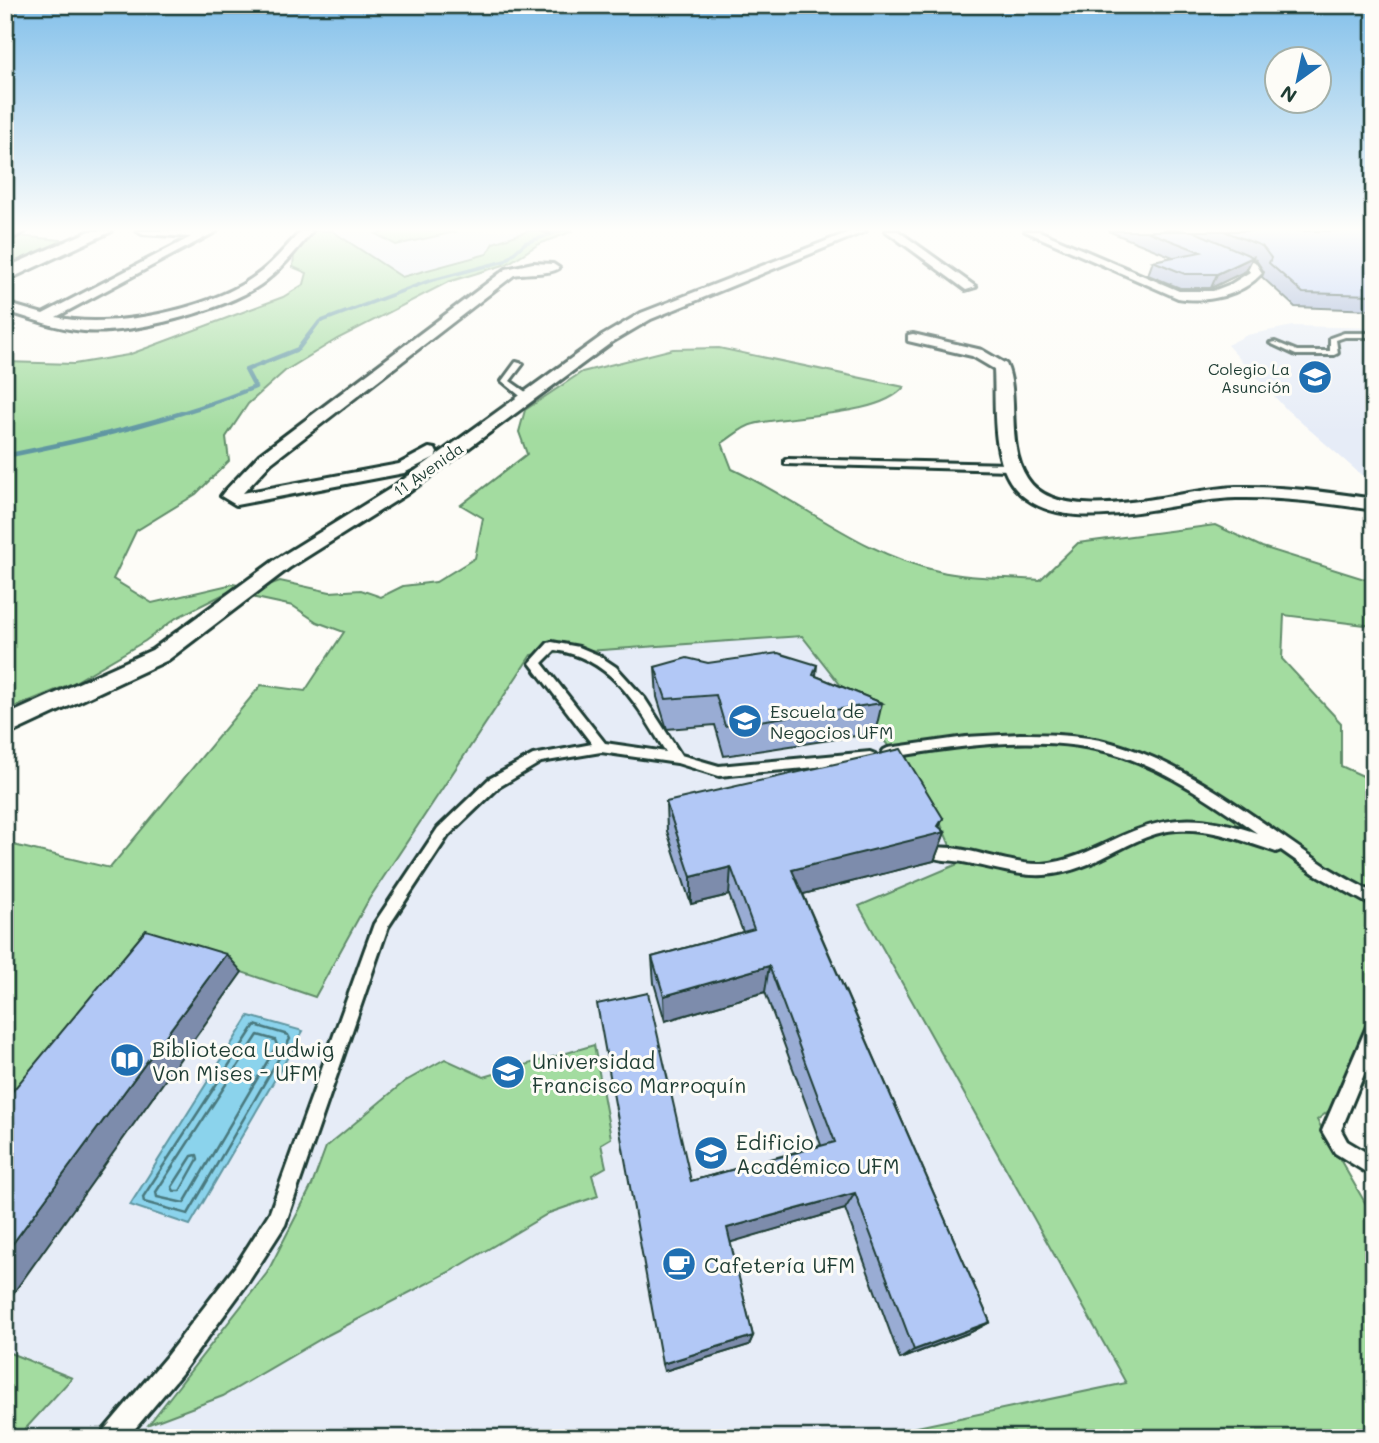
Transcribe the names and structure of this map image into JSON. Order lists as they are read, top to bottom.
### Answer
{
  "streets": {
    "street": ["11 Avenida"]
  },
  "places": {
    "school or university": [
      "Colegio La Asunción",
      "Escuela de Negocios UFM",
      "Universidad Francisco Marroquín",
      "Edificio Académico UFM"
    ],
    "library": ["Biblioteca Ludwig Von Mises - UFM"],
    "cafe": ["Cafetería UFM"]
  },
  "north": "bottom left"
}
